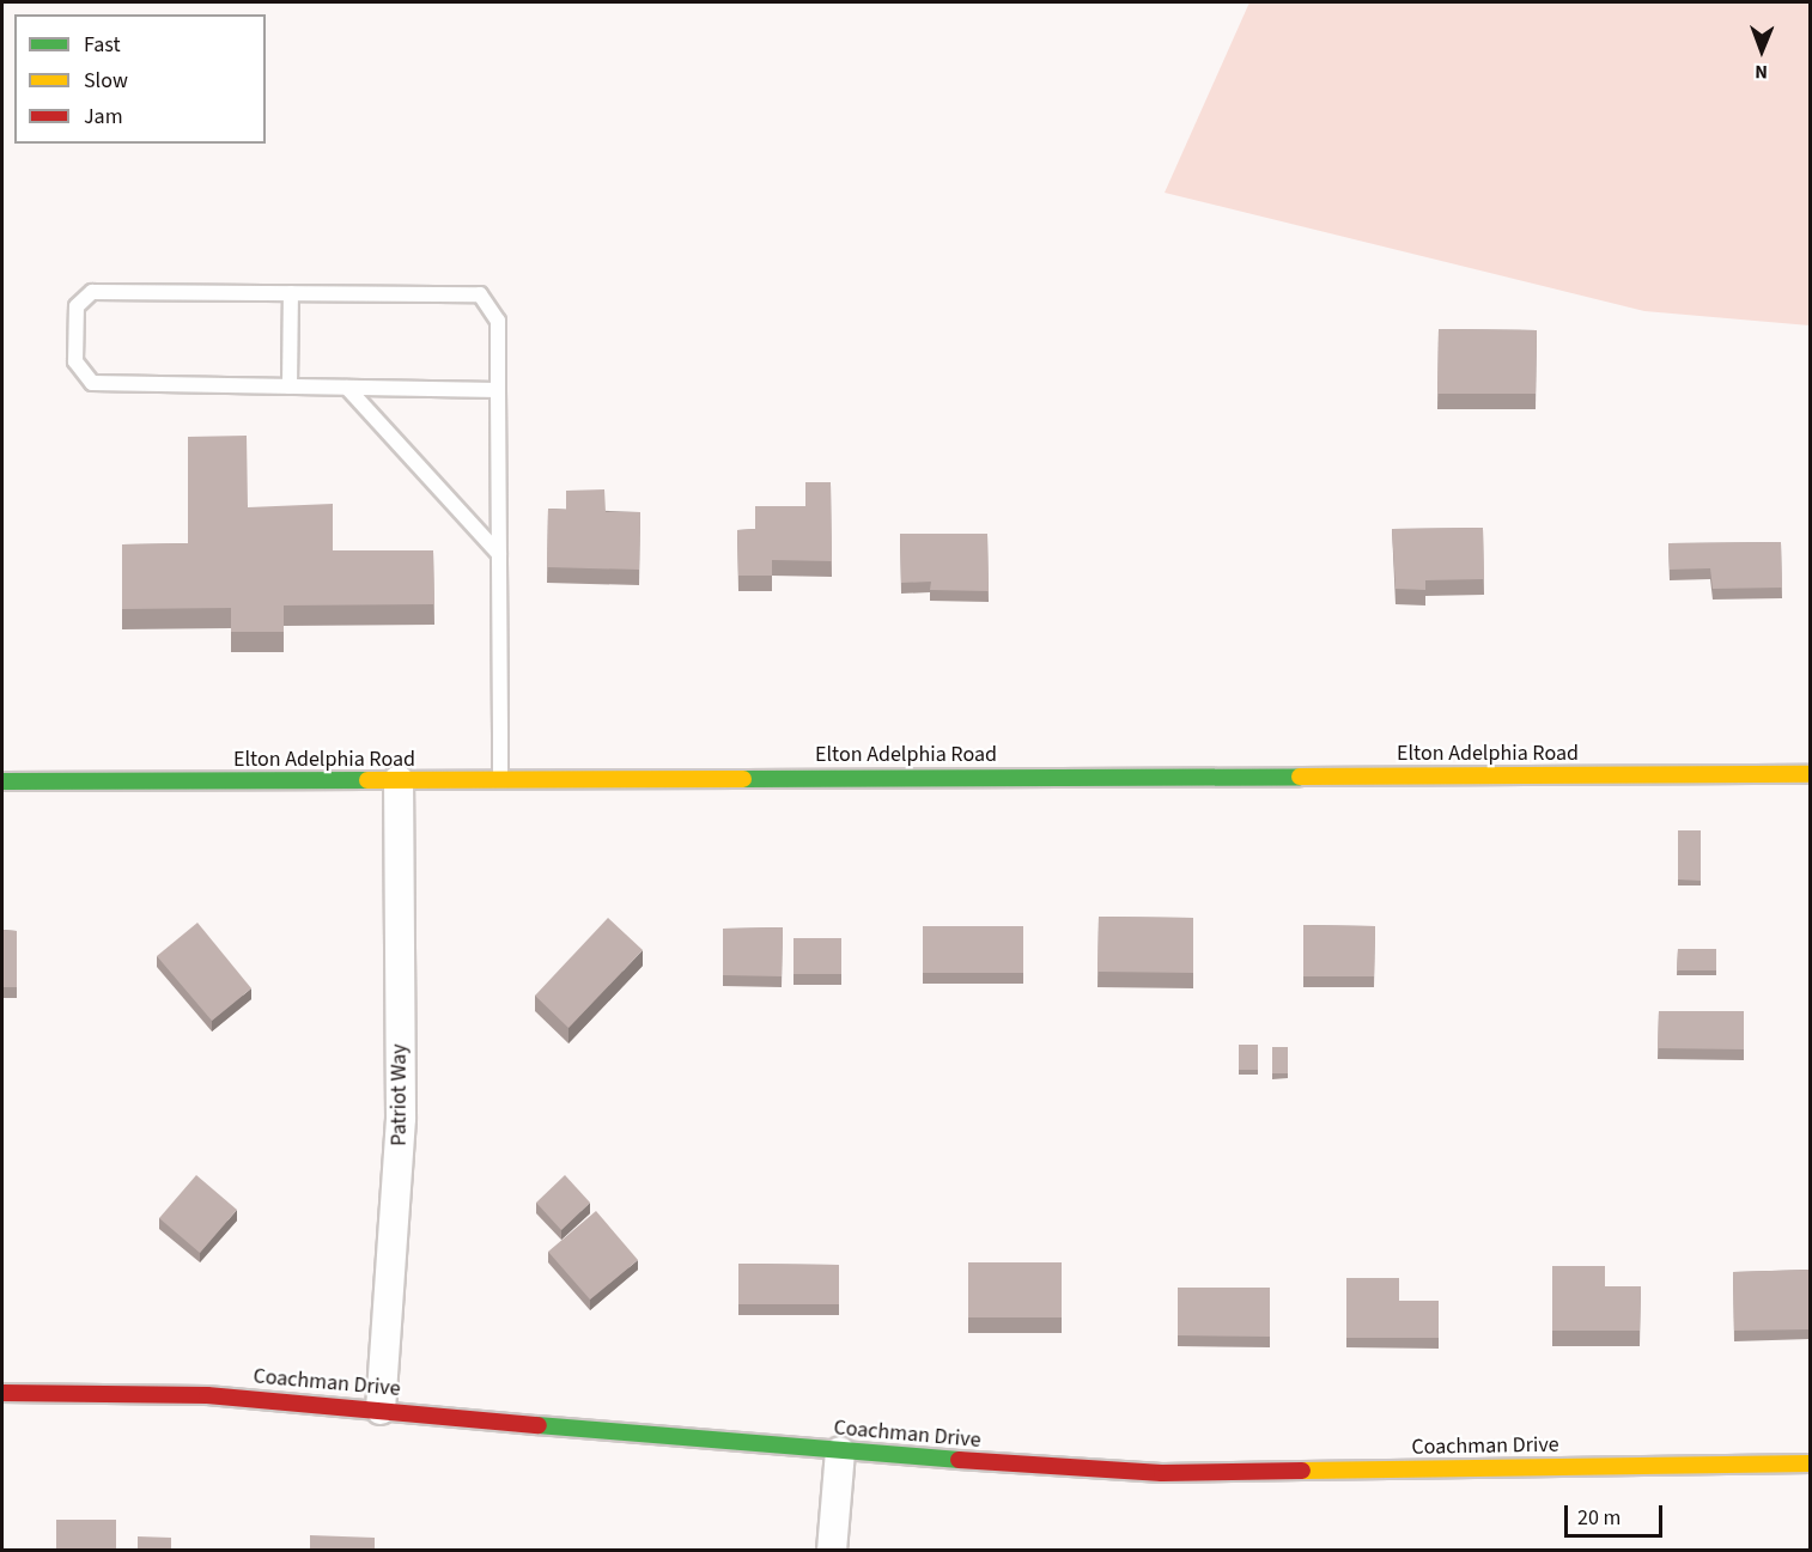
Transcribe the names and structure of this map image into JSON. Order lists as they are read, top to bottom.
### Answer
{
  "streets": {
    "street": ["Elton Adelphia Road", "Patriot Way", "Coachman Drive"]
  },
  "crossings": [
    ["Elton Adelphia Road", "Patriot Way"],
    ["Patriot Way", "Coachman Drive"]
  ],
  "legend": ["Fast", "Slow", "Jam"],
  "scale_bar": "20 m",
  "north": "bottom"
}
